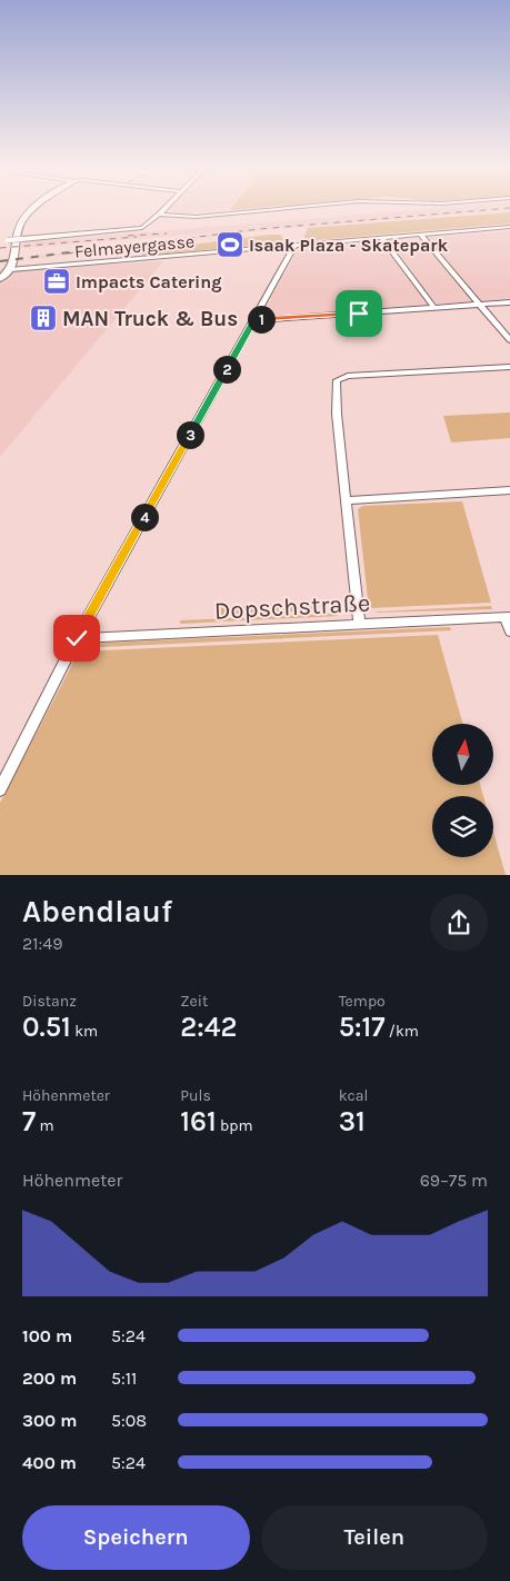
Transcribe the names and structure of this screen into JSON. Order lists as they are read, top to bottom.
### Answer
{
  "streets": {
    "street": ["Felmayergasse", "Dopschstraße"]
  },
  "places": {
    "sports": ["Isaak Plaza - Skatepark"],
    "office": ["Impacts Catering"],
    "building": ["MAN Truck & Bus"]
  },
  "north": "top",
  "page": {
    "pins": [
      "1",
      "2",
      "3",
      "4"
    ],
    "heading": ["Abendlauf", "21:49"],
    "stats": [
      ["Distanz", "0.51 km"],
      ["Zeit", "2:42"],
      ["Tempo", "5:17 /km"],
      ["Höhenmeter", "7 m"],
      ["Puls", "161 bpm"],
      ["kcal", "31"]
    ],
    "chart": ["Höhenmeter", "69–75 m"],
    "list": [
      {
        "name": "100 m",
        "note": "5:24"
      },
      {
        "name": "200 m",
        "note": "5:11"
      },
      {
        "name": "300 m",
        "note": "5:08"
      },
      {
        "name": "400 m",
        "note": "5:24"
      }
    ],
    "buttons": ["Speichern", "Teilen"]
  }
}
